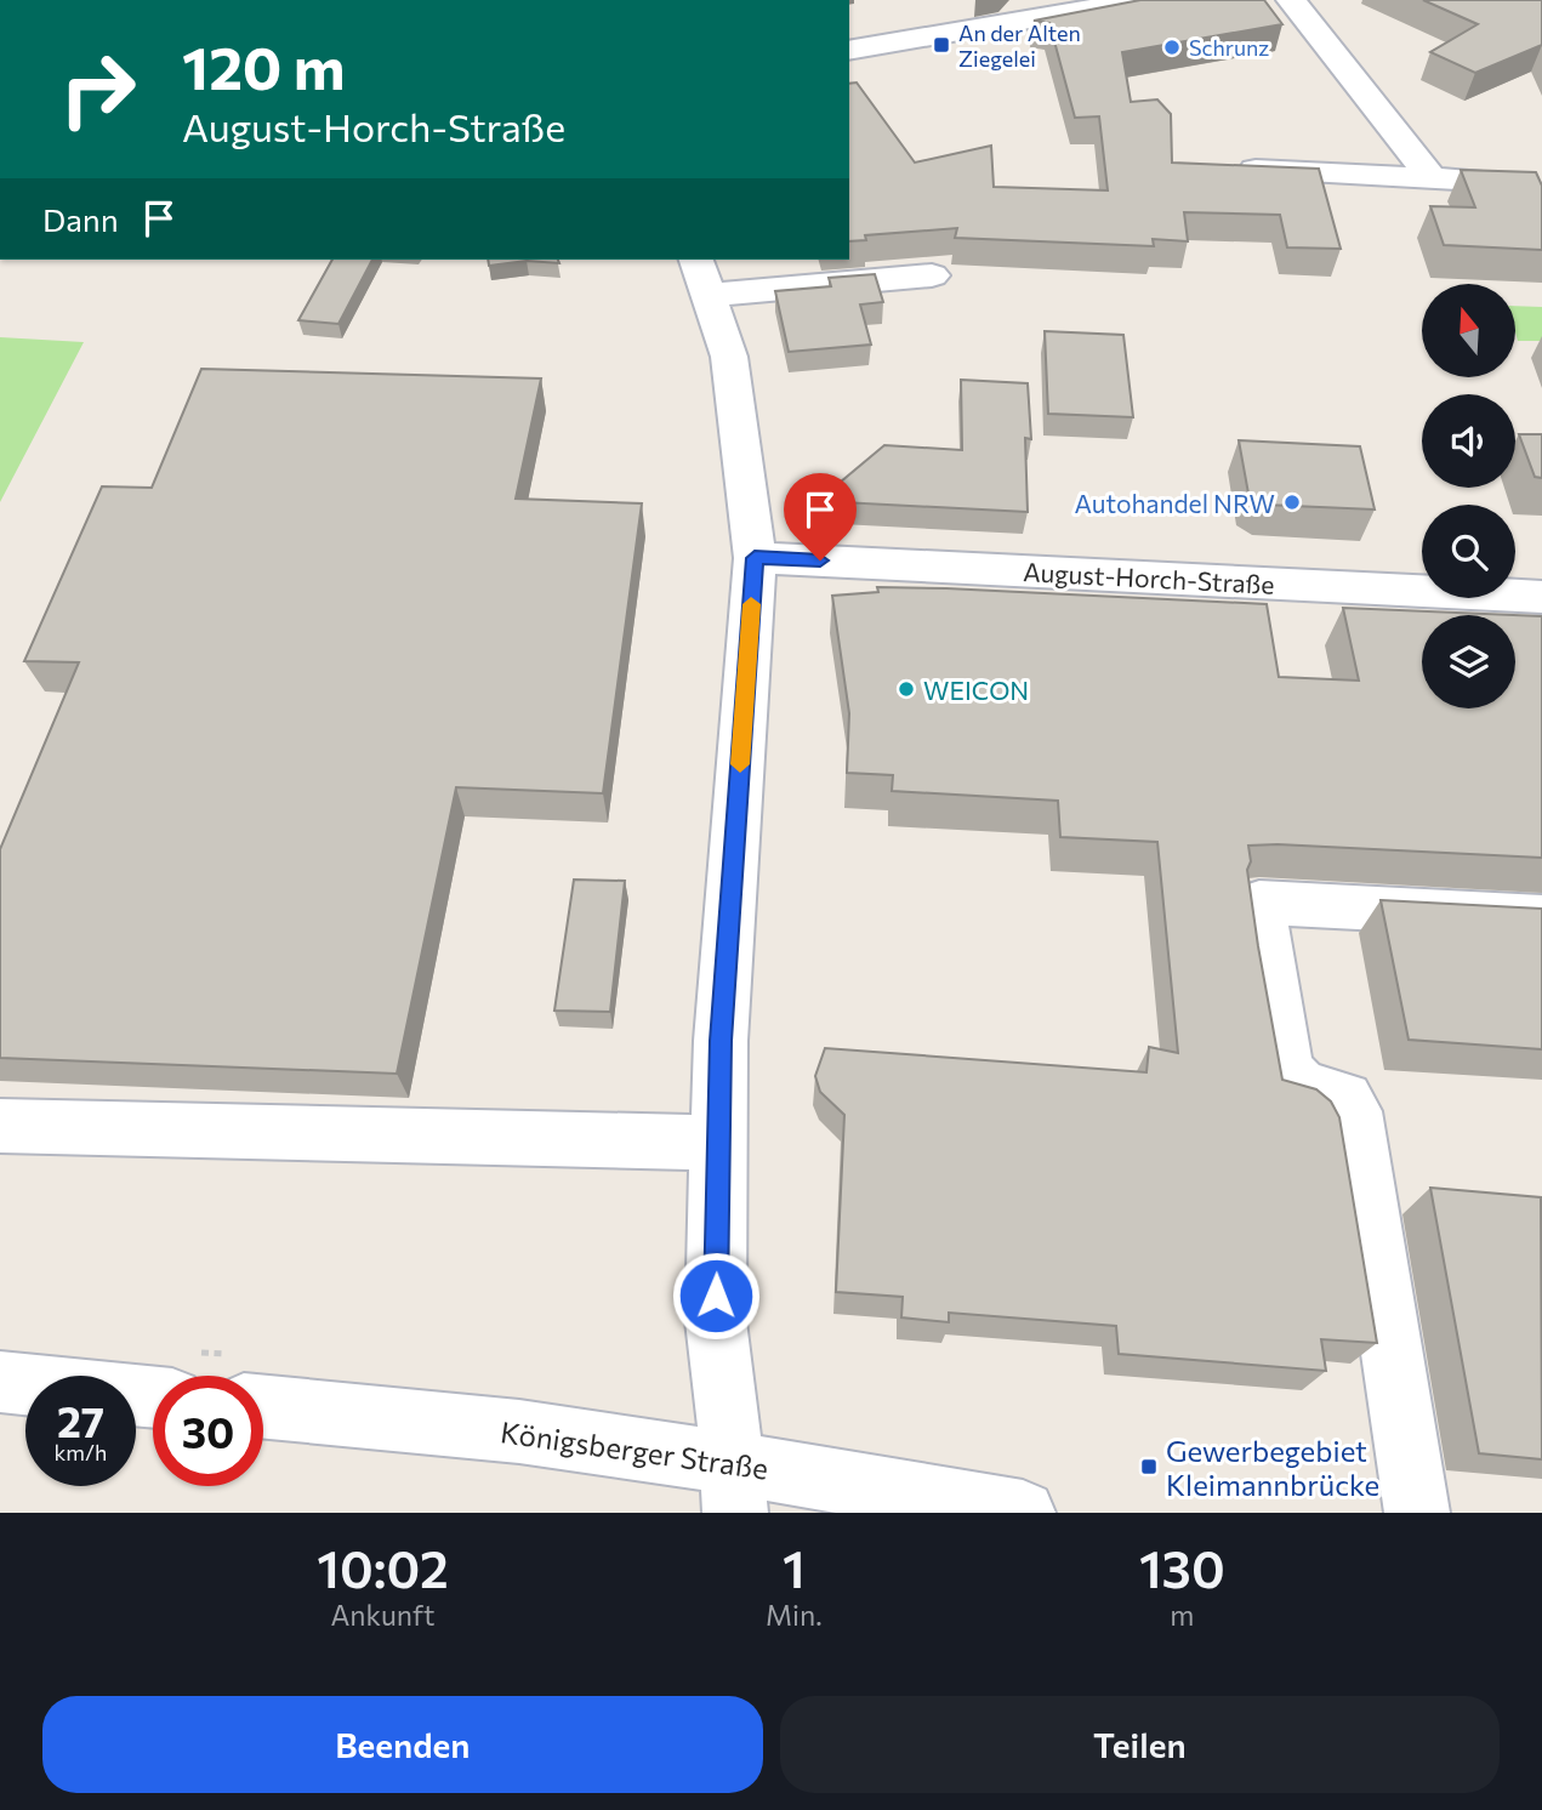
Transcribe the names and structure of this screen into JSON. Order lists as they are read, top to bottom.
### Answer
{
  "streets": {
    "street": ["August-Horch-Straße", "Königsberger Straße"]
  },
  "places": {
    "transit": ["An der Alten Ziegelei", "Gewerbegebiet Kleimannbrücke"],
    "other": ["Schrunz", "Autohandel NRW", "WEICON"]
  },
  "north": "top",
  "page": {
    "turn": ["120 m", "August-Horch-Straße"],
    "then": "Dann",
    "speed": "27 km/h",
    "limit": "30",
    "eta": [
      "10:02",
      "Ankunft",
      "1",
      "Min.",
      "130",
      "m"
    ],
    "buttons": ["Beenden", "Teilen"]
  }
}
